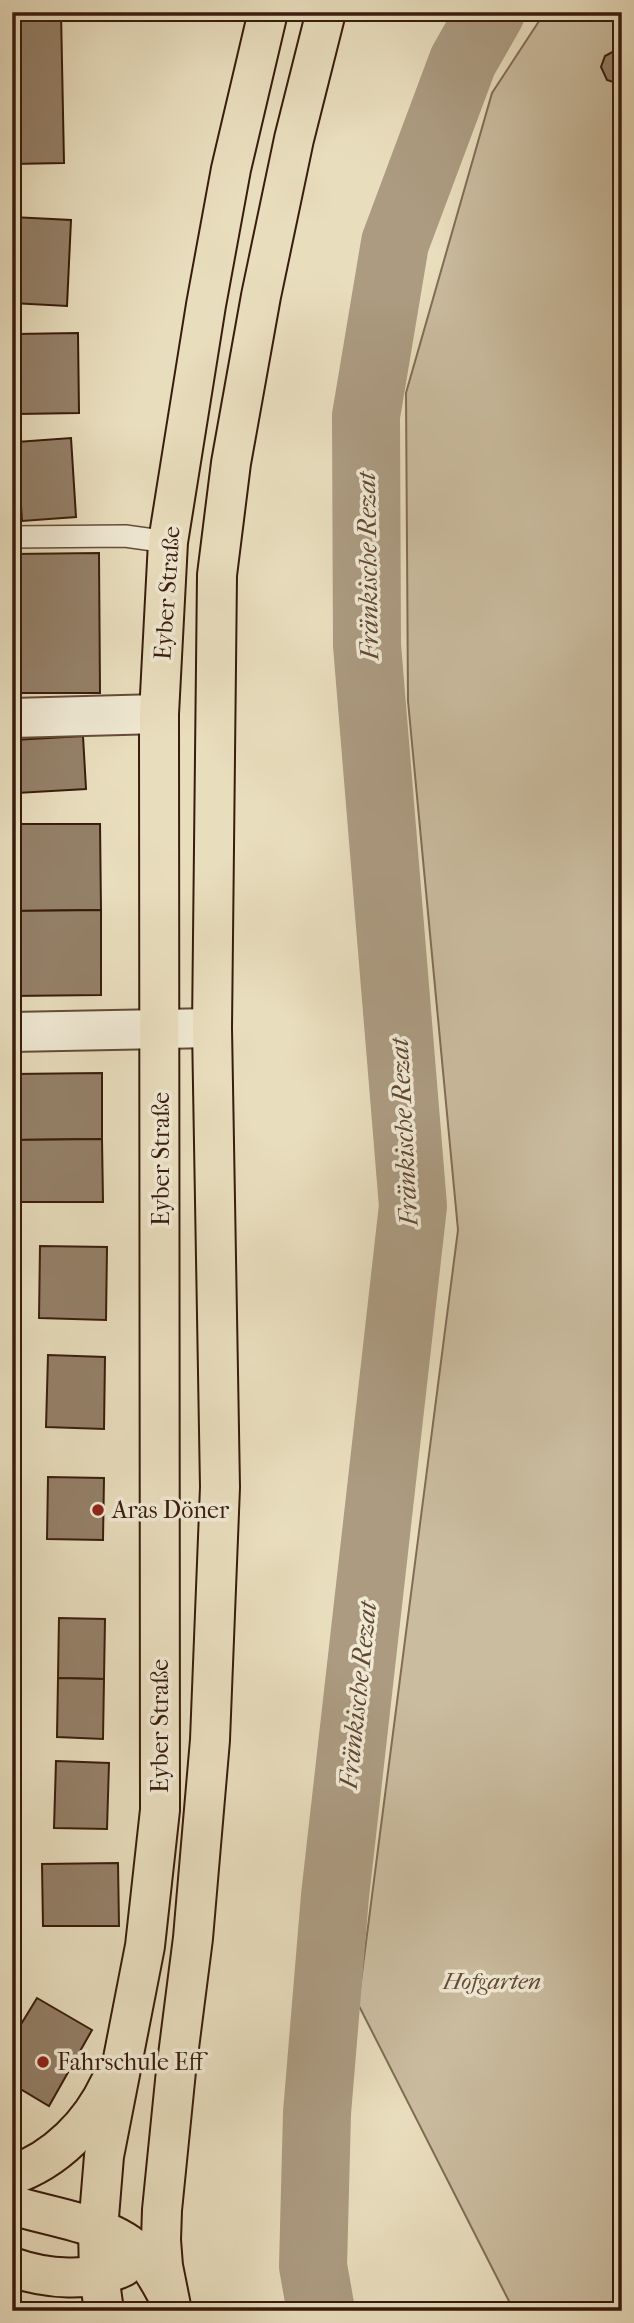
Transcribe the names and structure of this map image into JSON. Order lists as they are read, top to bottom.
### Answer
{
  "streets": {
    "main road": ["Eyber Straße"]
  },
  "water": ["Fränkische Rezat"],
  "parks": ["Hofgarten"],
  "places": ["Aras Döner", "Fahrschule Eff"]
}
